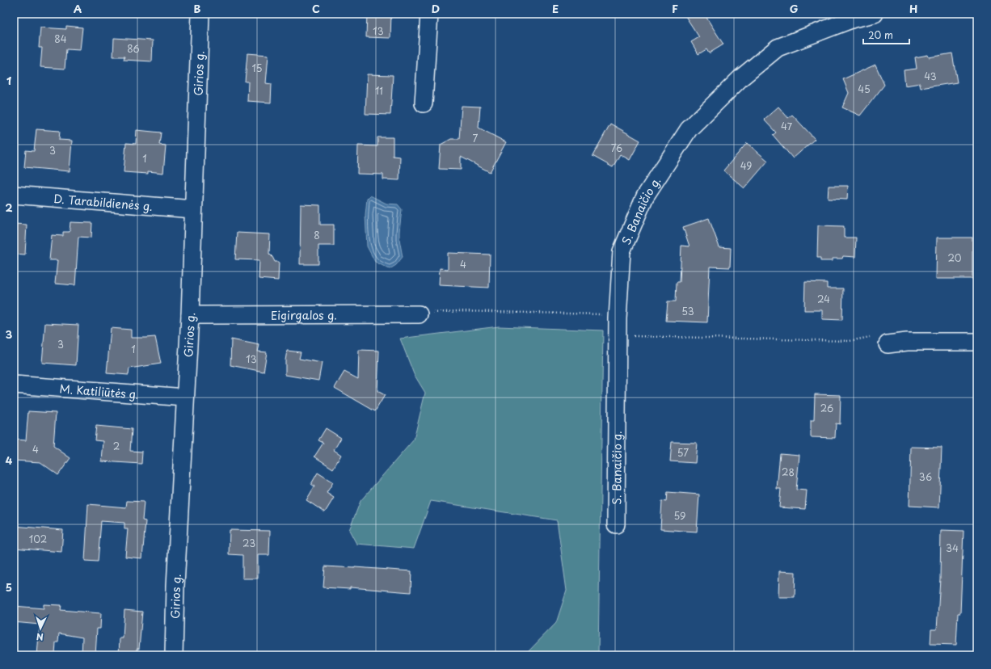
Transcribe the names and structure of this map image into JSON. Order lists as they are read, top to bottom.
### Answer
{
  "streets": {
    "street": [
      "Girios g.",
      "D. Tarabildienės g.",
      "S. Banaičio g.",
      "Eigirgalos g.",
      "M. Katiliūtės g."
    ]
  },
  "crossings": [
    ["Girios g.", "D. Tarabildienės g."],
    ["Girios g.", "Eigirgalos g."],
    ["Girios g.", "M. Katiliūtės g."]
  ],
  "house_numbers": [
    "13",
    "84",
    "86",
    "15",
    "43",
    "45",
    "11",
    "47",
    "7",
    "76",
    "3",
    "1",
    "49",
    "8",
    "20",
    "4",
    "24",
    "53",
    "3",
    "1",
    "13",
    "26",
    "2",
    "4",
    "57",
    "28",
    "36",
    "59",
    "102",
    "23",
    "34"
  ],
  "scale_bar": "20 m",
  "north": "bottom",
  "grid": {
    "columns": [
      "A",
      "B",
      "C",
      "D",
      "E",
      "F",
      "G",
      "H"
    ],
    "rows": [
      "1",
      "2",
      "3",
      "4",
      "5"
    ]
  }
}
